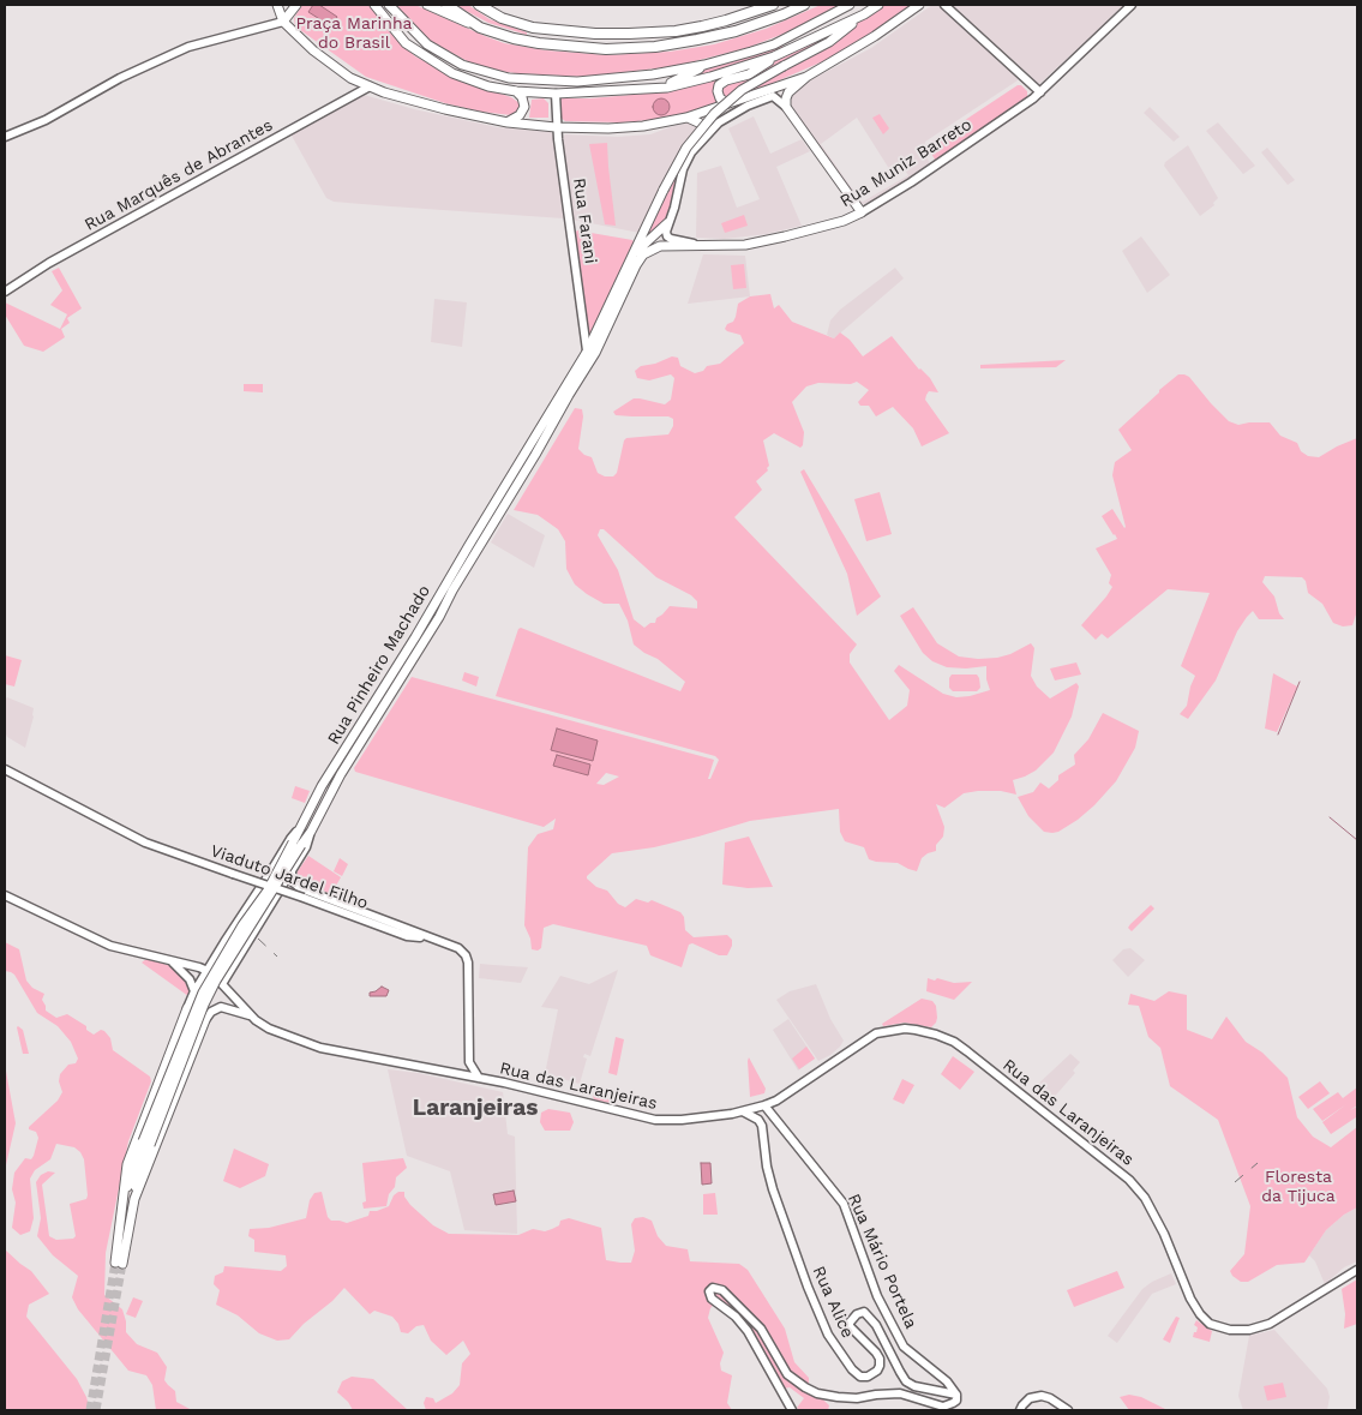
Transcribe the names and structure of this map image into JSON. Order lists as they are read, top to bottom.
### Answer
{
  "streets": {
    "main road": ["Rua Muniz Barreto", "Rua Pinheiro Machado"],
    "street": [
      "Rua Marquês de Abrantes",
      "Rua Farani",
      "Viaduto Jardel Filho",
      "Rua das Laranjeiras",
      "Rua Mário Portela",
      "Rua Alice"
    ]
  },
  "crossings": [
    ["Rua Farani", "Rua Pinheiro Machado"],
    ["Rua Pinheiro Machado", "Rua das Laranjeiras"],
    ["Rua das Laranjeiras", "Rua Mário Portela"],
    ["Rua Mário Portela", "Rua Alice"]
  ],
  "districts": ["Laranjeiras"],
  "parks": ["Praça Marinha do Brasil", "Floresta da Tijuca"]
}
